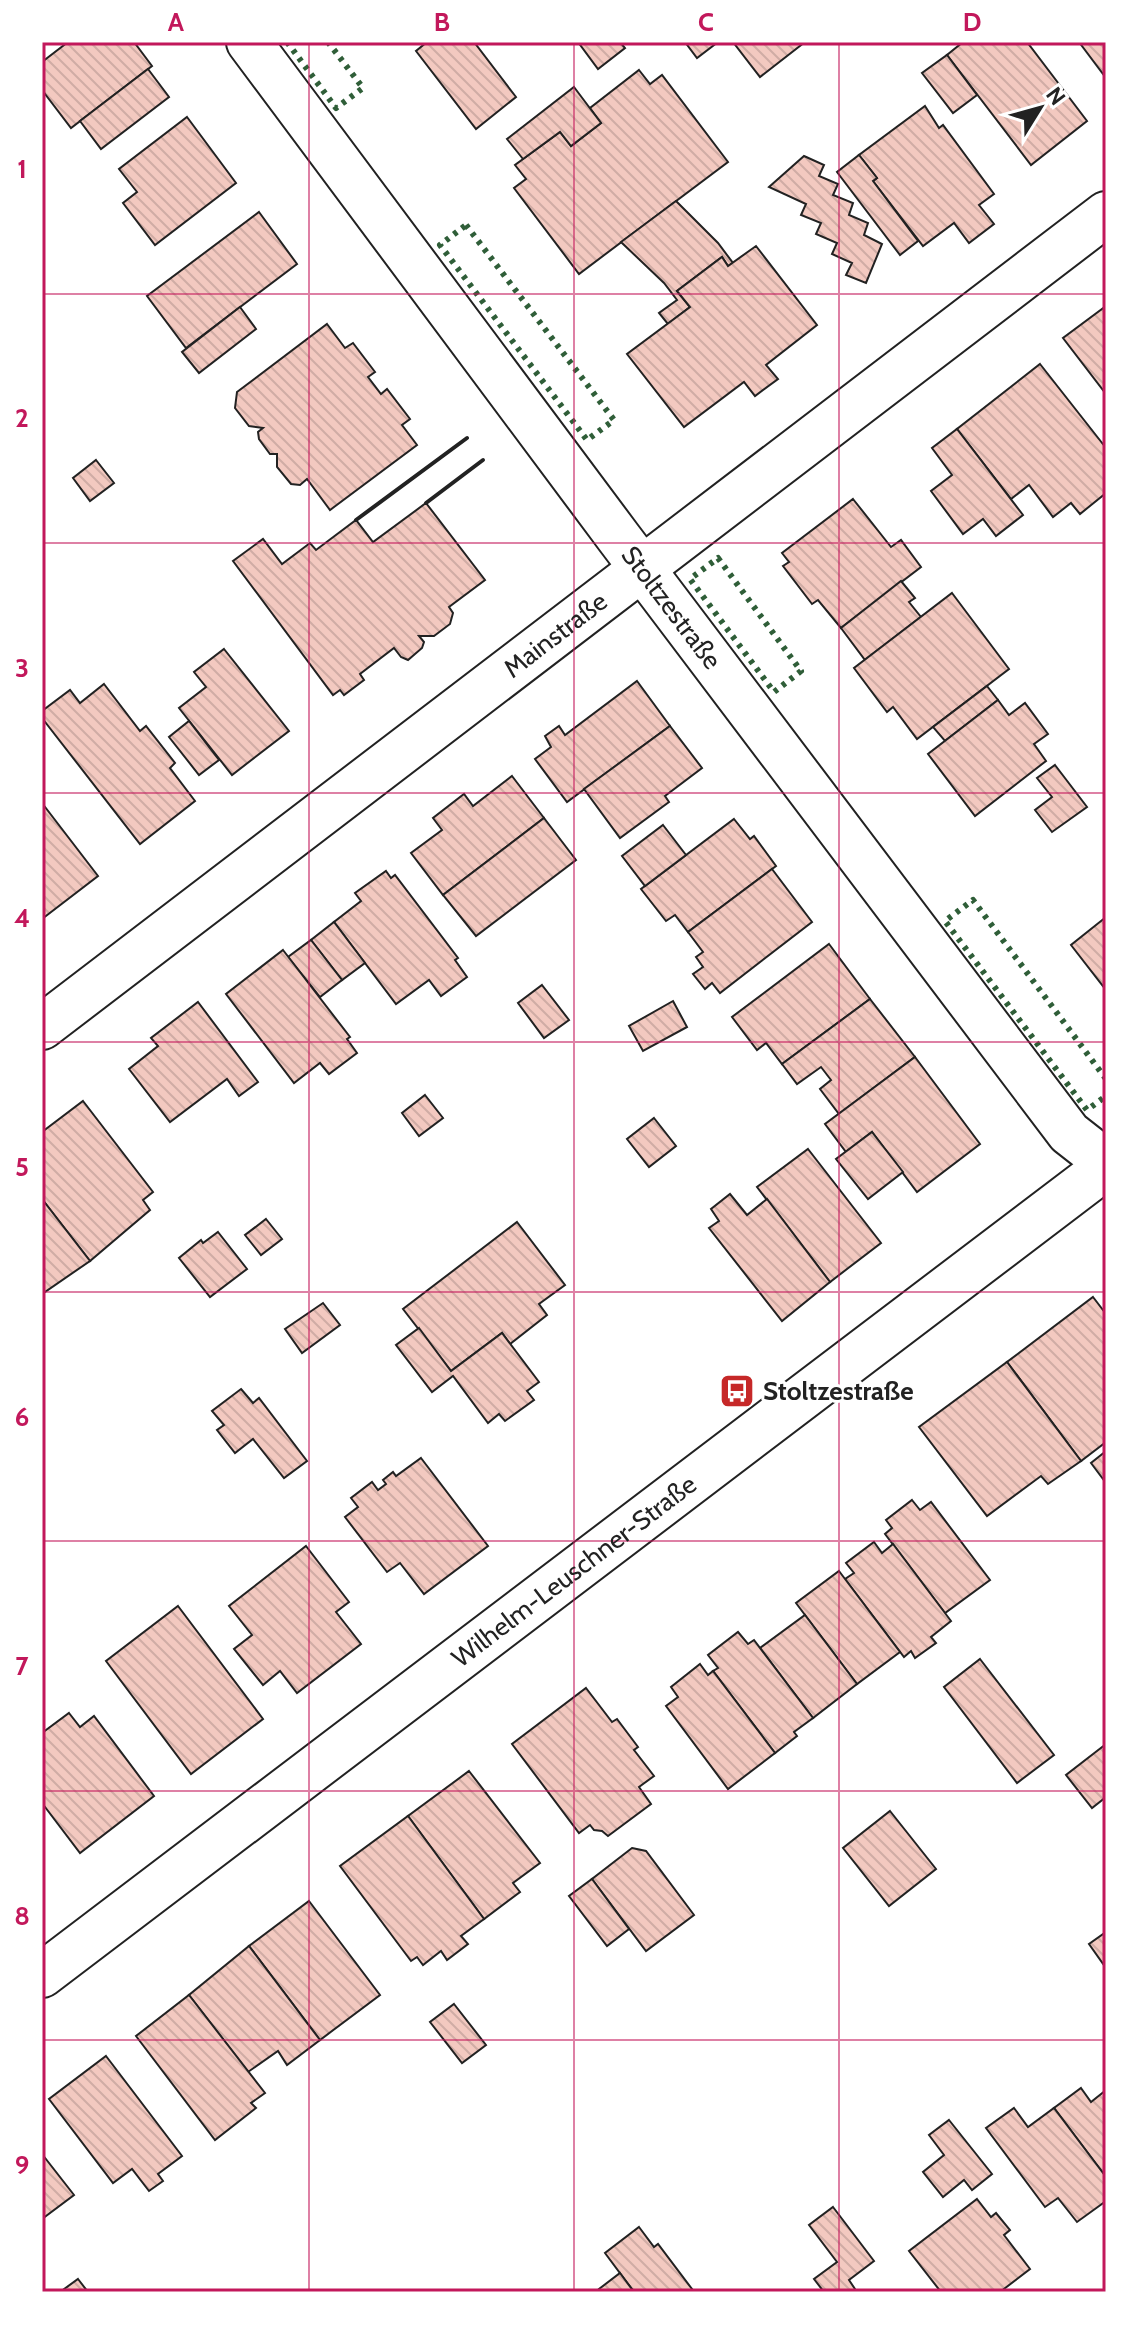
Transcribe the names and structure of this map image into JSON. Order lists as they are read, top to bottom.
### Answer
{
  "streets": {
    "street": ["Stoltzestraße", "Mainstraße", "Wilhelm-Leuschner-Straße"]
  },
  "crossings": [
    ["Stoltzestraße", "Mainstraße"],
    ["Stoltzestraße", "Wilhelm-Leuschner-Straße"]
  ],
  "places": {
    "bus stop": ["Stoltzestraße"]
  },
  "north": "top right",
  "grid": {
    "columns": [
      "A",
      "B",
      "C",
      "D"
    ],
    "rows": [
      "1",
      "2",
      "3",
      "4",
      "5",
      "6",
      "7",
      "8",
      "9"
    ]
  }
}
